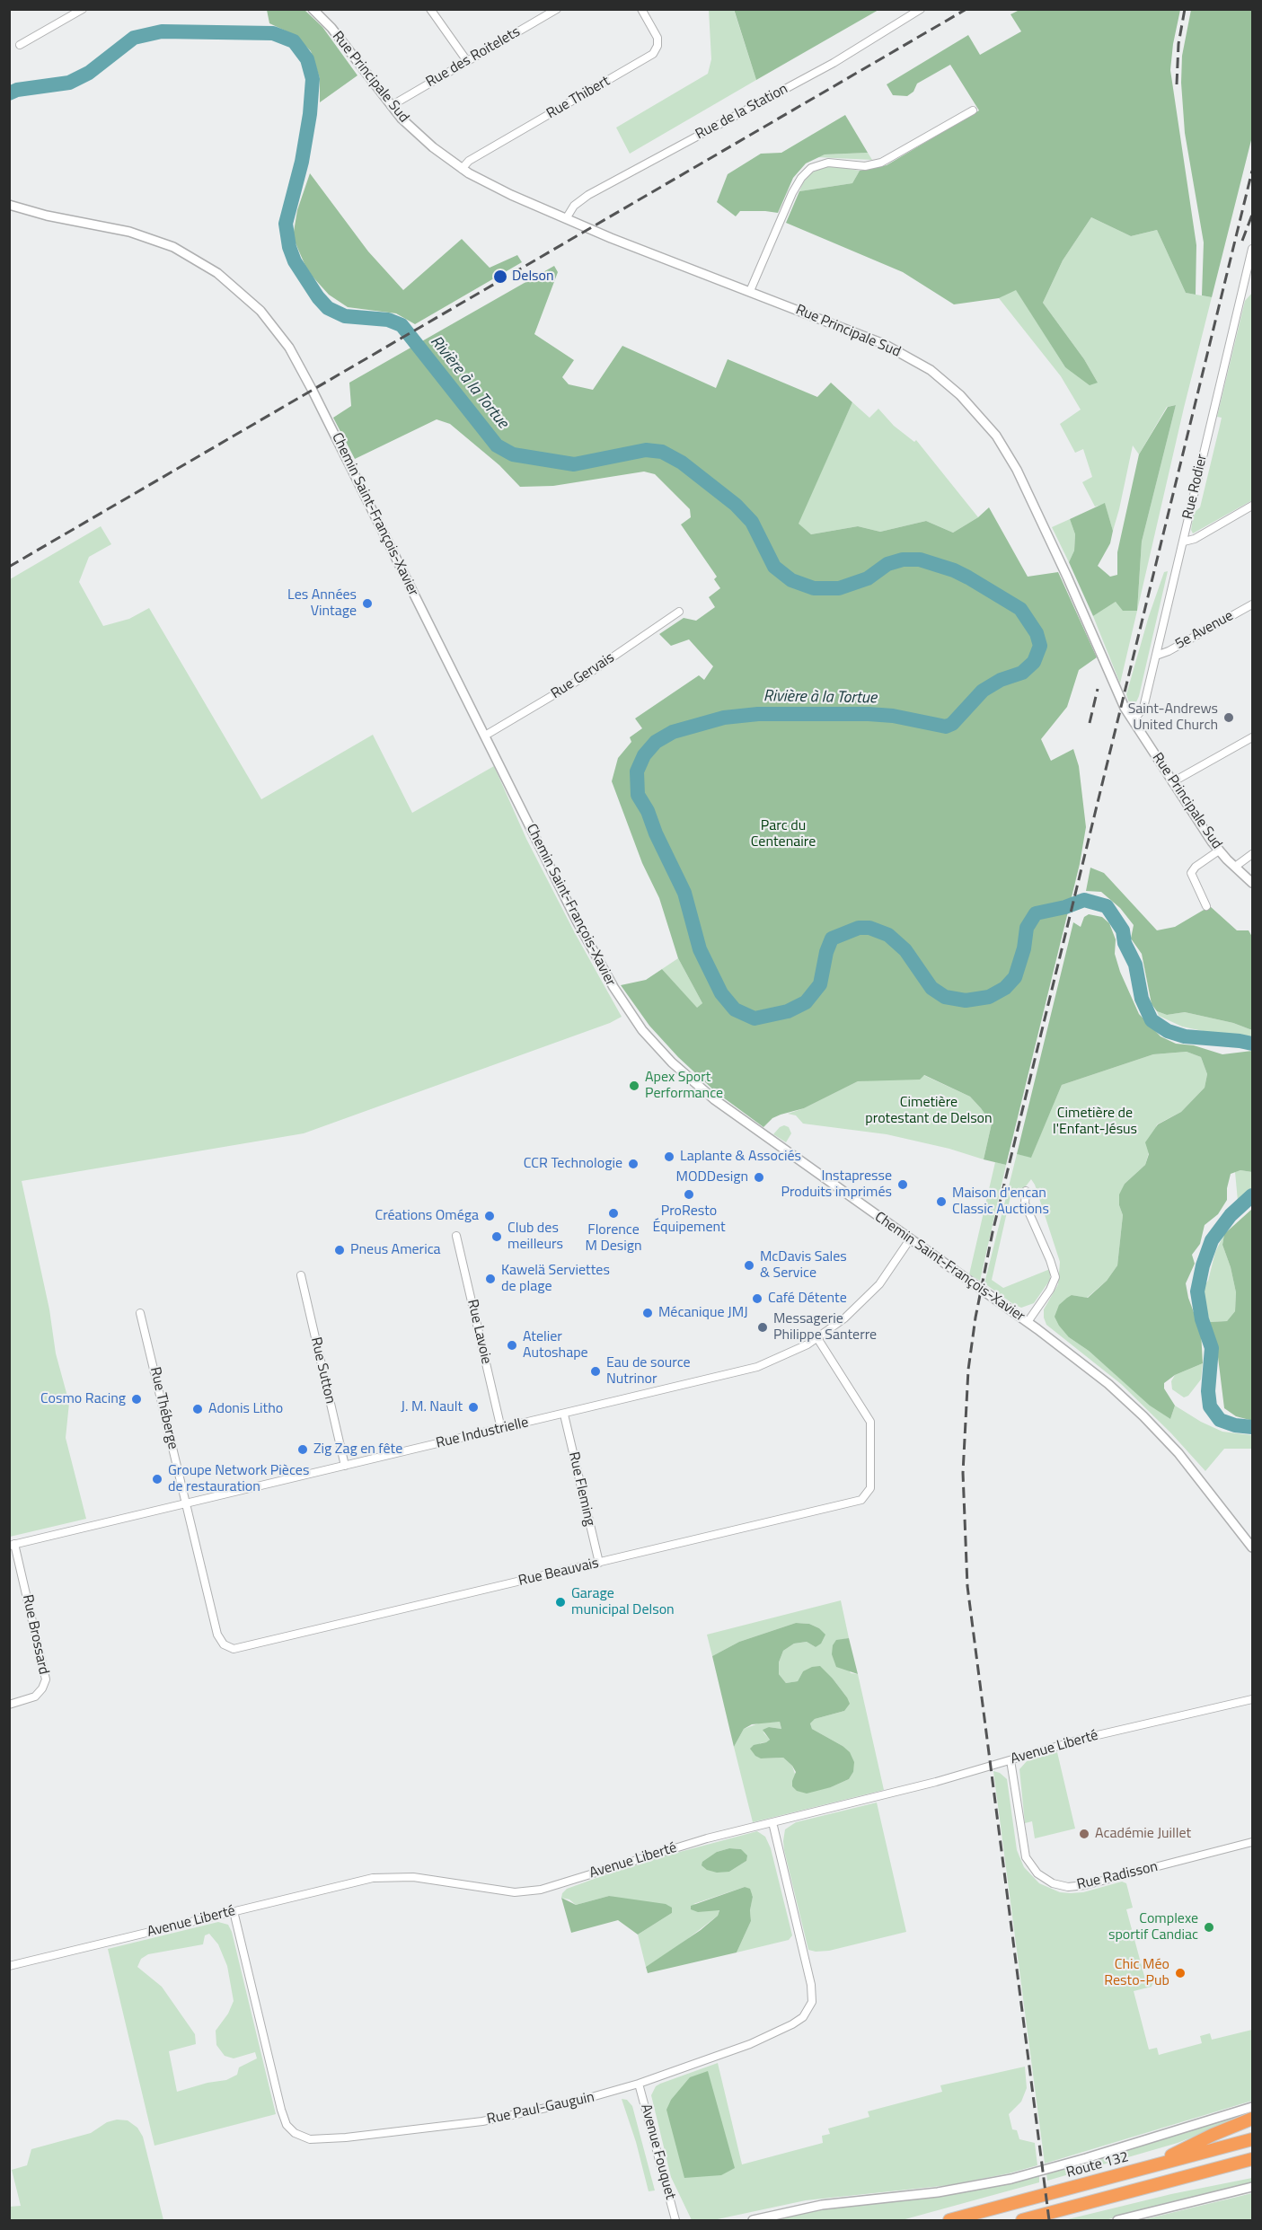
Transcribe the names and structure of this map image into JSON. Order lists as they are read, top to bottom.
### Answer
{
  "streets": {
    "highway": ["Route 132"],
    "street": [
      "Rue des Roitelets",
      "Rue Principale Sud",
      "Rue Thibert",
      "Rue de la Station",
      "Rue Rodier",
      "Chemin Saint-François-Xavier",
      "5e Avenue",
      "Rue Gervais",
      "Rue Lavoie",
      "Rue Sutton",
      "Rue Théberge",
      "Rue Industrielle",
      "Rue Fleming",
      "Rue Beauvais",
      "Rue Brossard",
      "Avenue Liberté",
      "Rue Radisson",
      "Rue Paul-Gauguin",
      "Avenue Fouquet"
    ]
  },
  "crossings": [
    ["Rue des Roitelets", "Rue Principale Sud"],
    ["Rue Principale Sud", "Rue Thibert"],
    ["Rue Principale Sud", "Rue de la Station"],
    ["Rue Principale Sud", "Rue Rodier"],
    ["Rue Rodier", "5e Avenue"],
    ["Chemin Saint-François-Xavier", "Rue Gervais"],
    ["Chemin Saint-François-Xavier", "Rue Industrielle"],
    ["Rue Lavoie", "Rue Industrielle"],
    ["Rue Sutton", "Rue Industrielle"],
    ["Rue Théberge", "Rue Industrielle"],
    ["Rue Théberge", "Rue Beauvais"],
    ["Rue Industrielle", "Rue Fleming"],
    ["Rue Industrielle", "Rue Beauvais"],
    ["Rue Industrielle", "Rue Brossard"],
    ["Rue Fleming", "Rue Beauvais"],
    ["Avenue Liberté", "Rue Radisson"],
    ["Avenue Liberté", "Rue Paul-Gauguin"],
    ["Rue Paul-Gauguin", "Avenue Fouquet"]
  ],
  "water": ["Rivière à la Tortue"],
  "parks": ["Parc du Centenaire", "Cimetière protestant de Delson", "Cimetière de l'Enfant-Jésus"],
  "places": [
    "Delson",
    "Les Années Vintage",
    "Saint-Andrews United Church",
    "Apex Sport Performance",
    "Laplante & Associés",
    "CCR Technologie",
    "MODDesign",
    "Instapresse Produits imprimés",
    "ProResto Équipement",
    "Maison d'encan Classic Auctions",
    "Florence M Design",
    "Créations Oméga",
    "Club des meilleurs",
    "Pneus America",
    "McDavis Sales & Service",
    "Kawelä Serviettes de plage",
    "Café Détente",
    "Mécanique JMJ",
    "Messagerie Philippe Santerre",
    "Atelier Autoshape",
    "Eau de source Nutrinor",
    "Cosmo Racing",
    "J. M. Nault",
    "Adonis Litho",
    "Zig Zag en fête",
    "Groupe Network Pièces de restauration",
    "Garage municipal Delson",
    "Académie Juillet",
    "Complexe sportif Candiac",
    "Chic Méo Resto-Pub"
  ]
}
